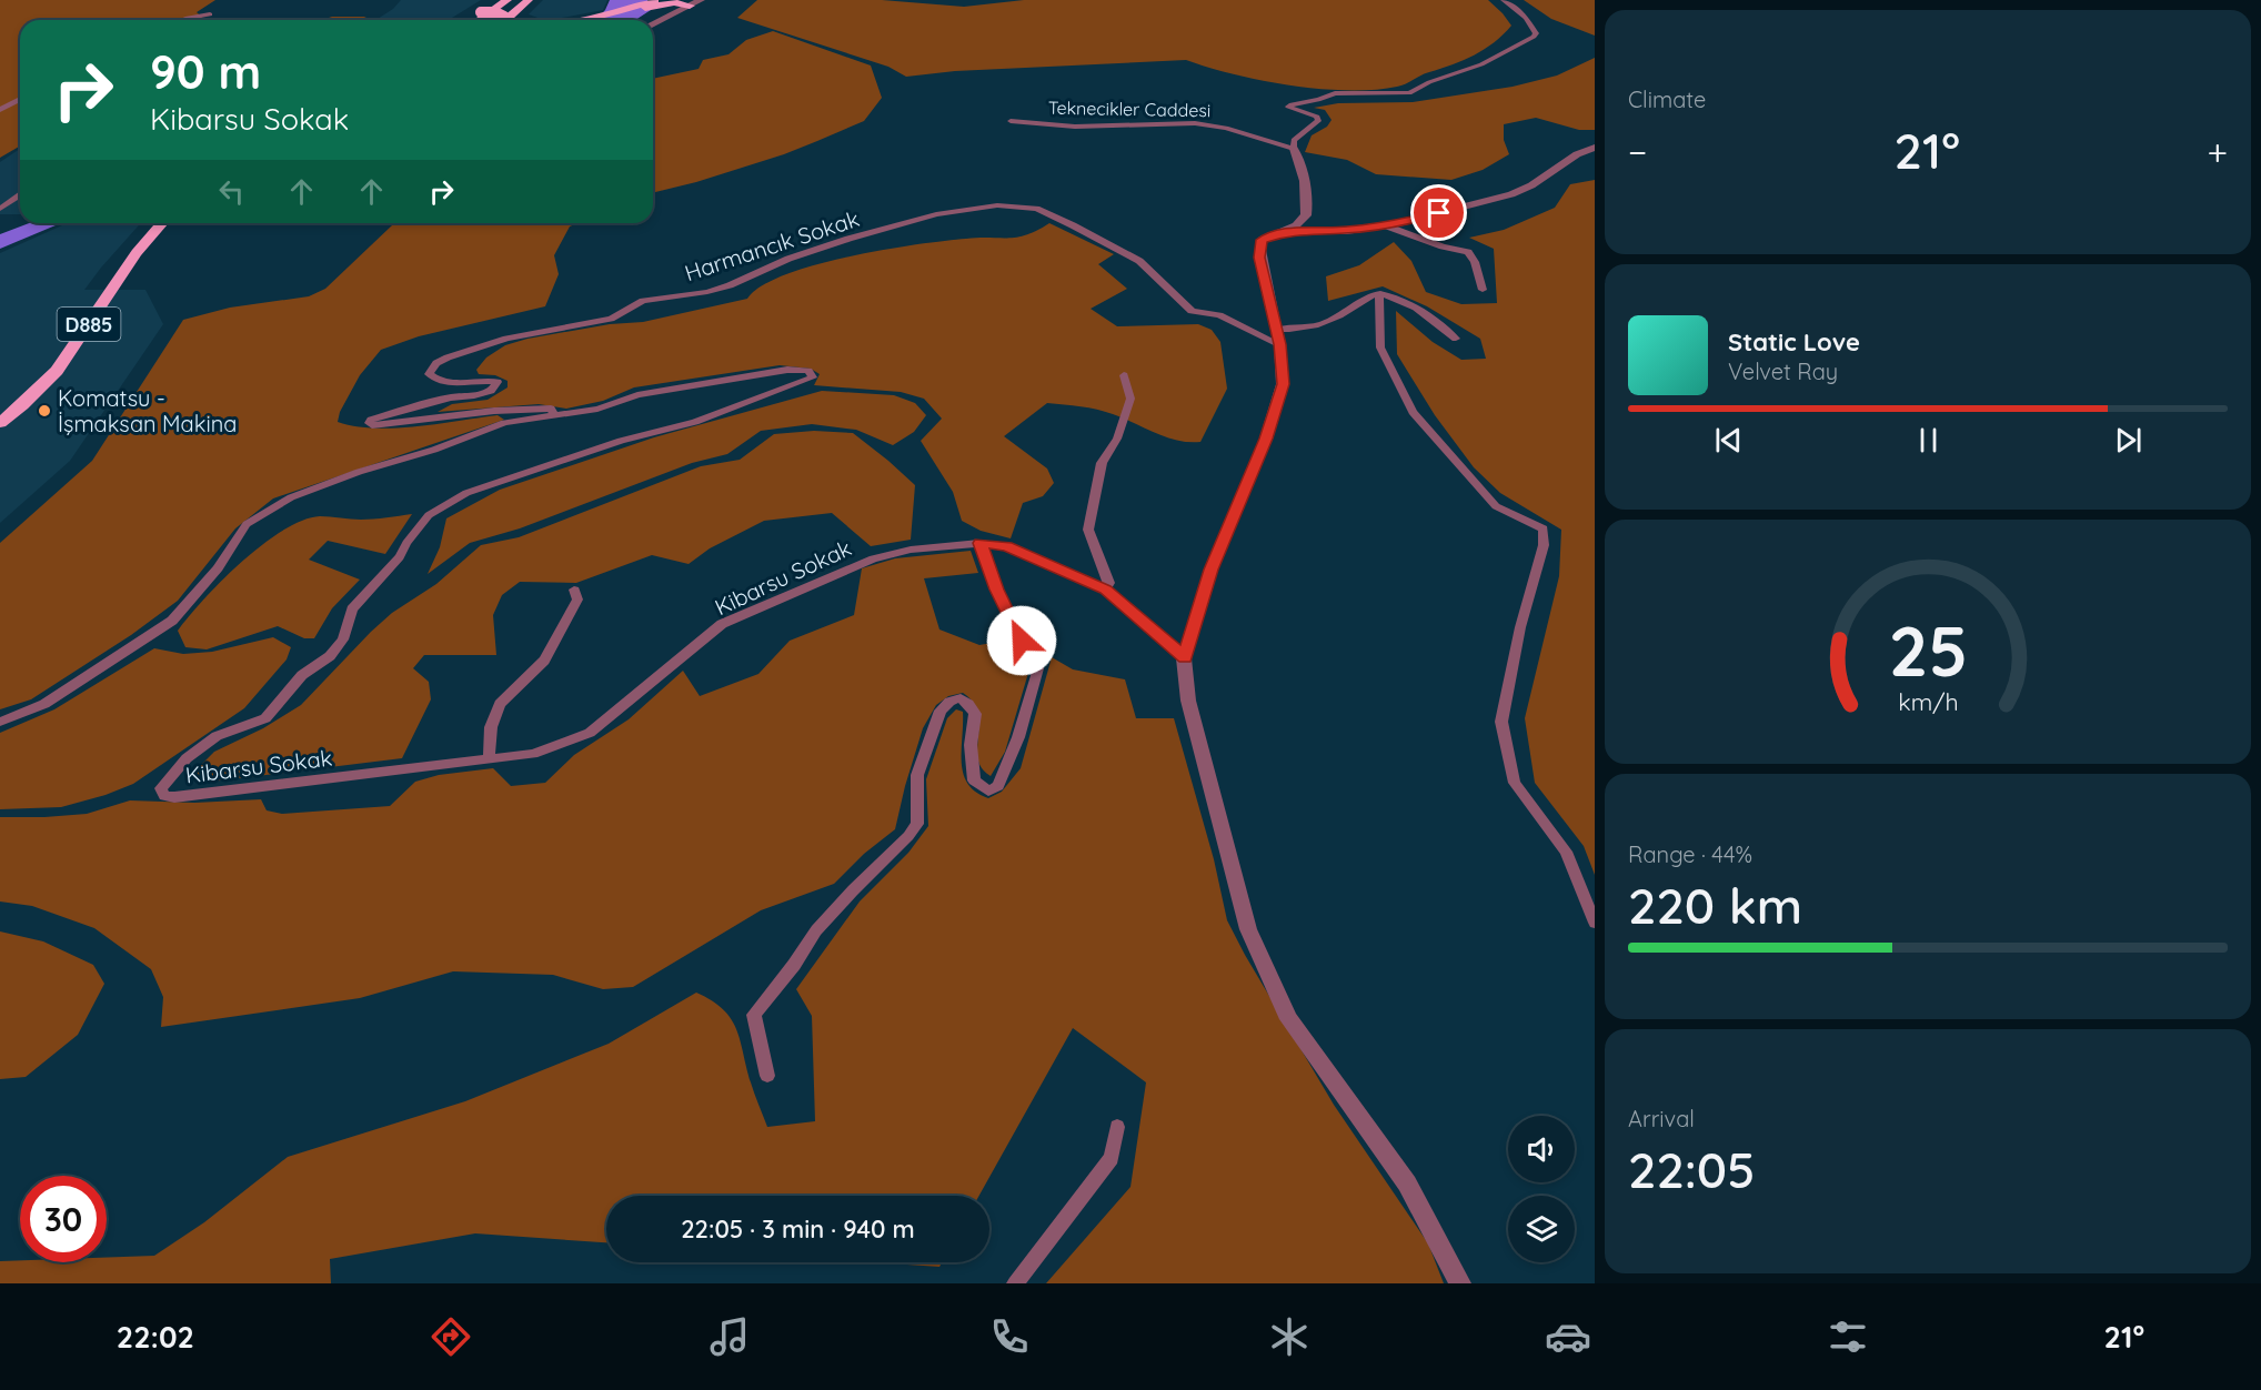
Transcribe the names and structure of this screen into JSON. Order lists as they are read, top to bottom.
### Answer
{
  "streets": {
    "highway": ["D885"],
    "street": ["Teknecikler Caddesi", "Harmancık Sokak", "Kibarsu Sokak"]
  },
  "crossings": [
    ["Harmancık Sokak", "Kibarsu Sokak"]
  ],
  "places": ["Komatsu - İşmaksan Makina"],
  "page": {
    "tile": [
      "Climate",
      ["Range · 44%", "220 km"],
      ["Arrival", "22:05"]
    ],
    "turn": ["90 m", "Kibarsu Sokak"],
    "heat": ["−", "21°", "+"],
    "song": ["Static Love", "Velvet Ray"],
    "limit": "30",
    "trip": "22:05 · 3 min · 940 m",
    "tabs": ["22:02", "21°"],
    "gauge": ["25", "km/h"]
  }
}
